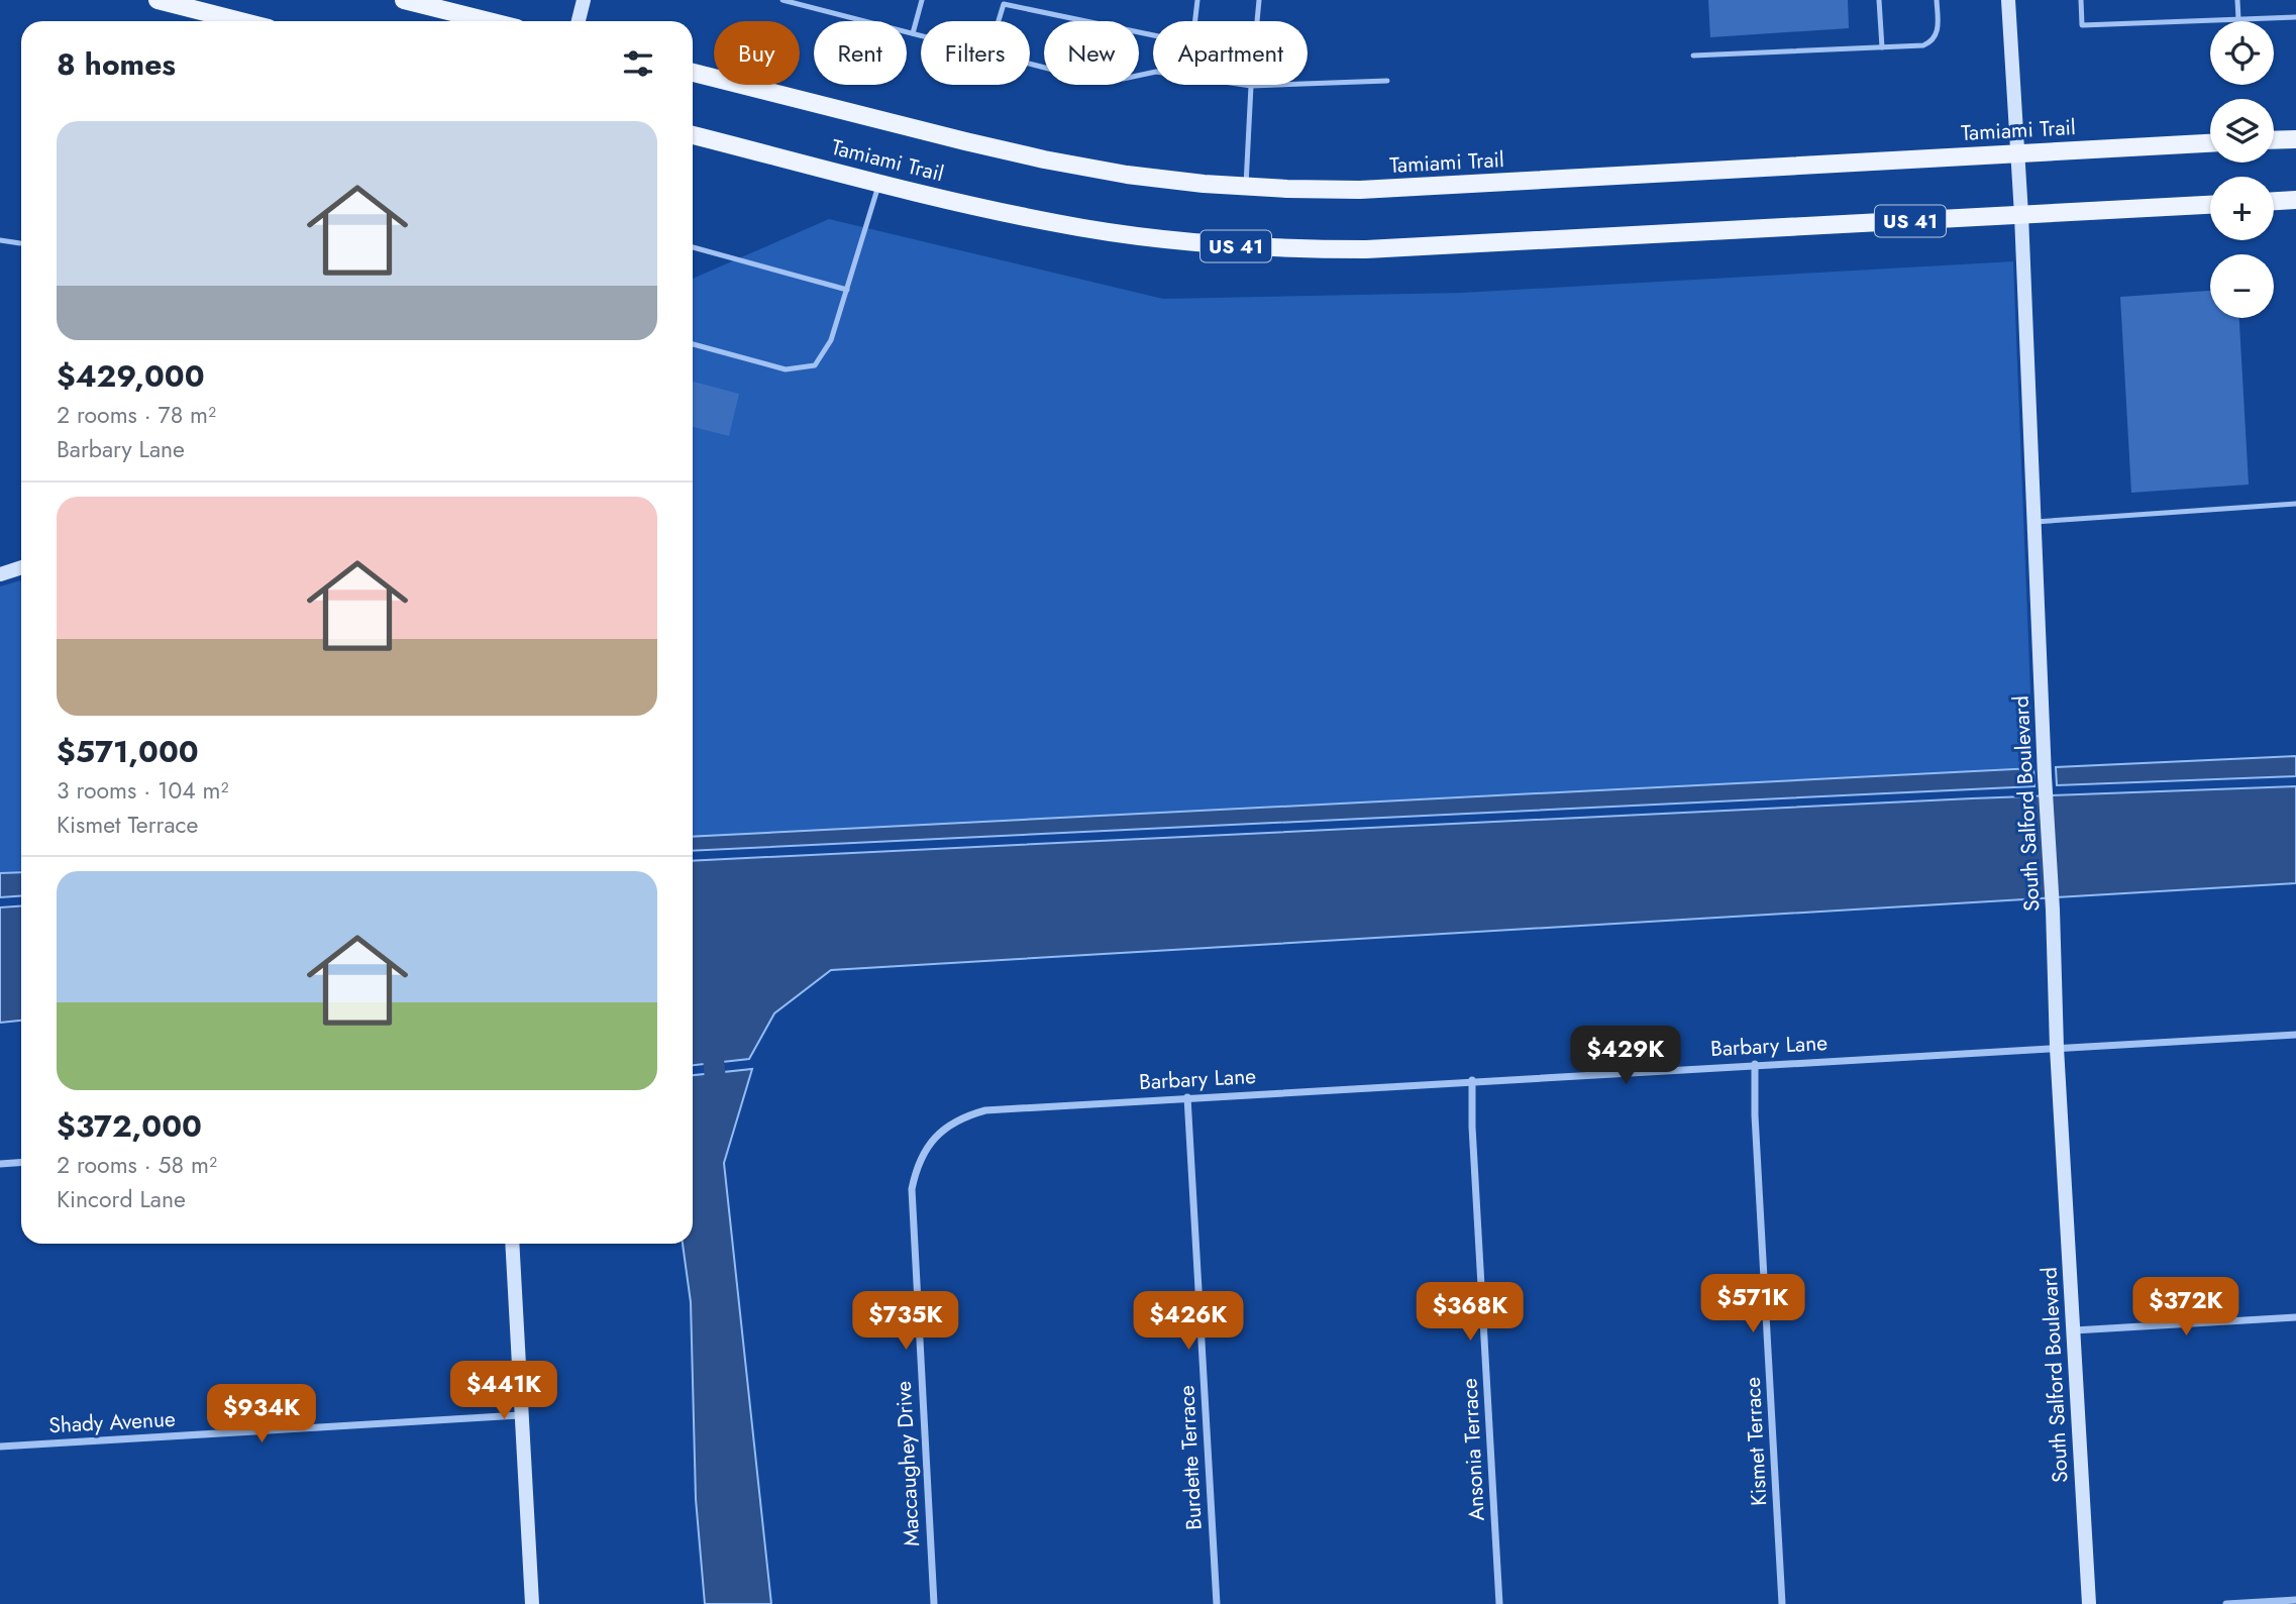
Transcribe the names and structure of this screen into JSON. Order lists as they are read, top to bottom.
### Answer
{
  "streets": {
    "main road": ["Tamiami Trail", "US 41"],
    "street": [
      "South Salford Boulevard",
      "Barbary Lane",
      "Shady Avenue",
      "Kismet Terrace",
      "Ansonia Terrace",
      "Burdette Terrace",
      "Maccaughey Drive"
    ]
  },
  "crossings": [
    ["Tamiami Trail", "South Salford Boulevard"],
    ["South Salford Boulevard", "Barbary Lane"],
    ["Barbary Lane", "Kismet Terrace"],
    ["Barbary Lane", "Ansonia Terrace"],
    ["Barbary Lane", "Burdette Terrace"],
    ["Barbary Lane", "Maccaughey Drive"]
  ],
  "page": {
    "map_buttons": ["+", "−"],
    "chip": [
      "Buy",
      "Rent",
      "Filters",
      "New",
      "Apartment"
    ],
    "heading": "8 homes",
    "list": [
      {
        "name": "$429,000",
        "note": "2 rooms · 78 m² · Barbary Lane"
      },
      {
        "name": "$571,000",
        "note": "3 rooms · 104 m² · Kismet Terrace"
      },
      {
        "name": "$372,000",
        "note": "2 rooms · 58 m² · Kincord Lane"
      }
    ],
    "price": [
      "$429K",
      "$571K",
      "$372K",
      "$368K",
      "$735K",
      "$426K",
      "$441K",
      "$934K"
    ]
  }
}
